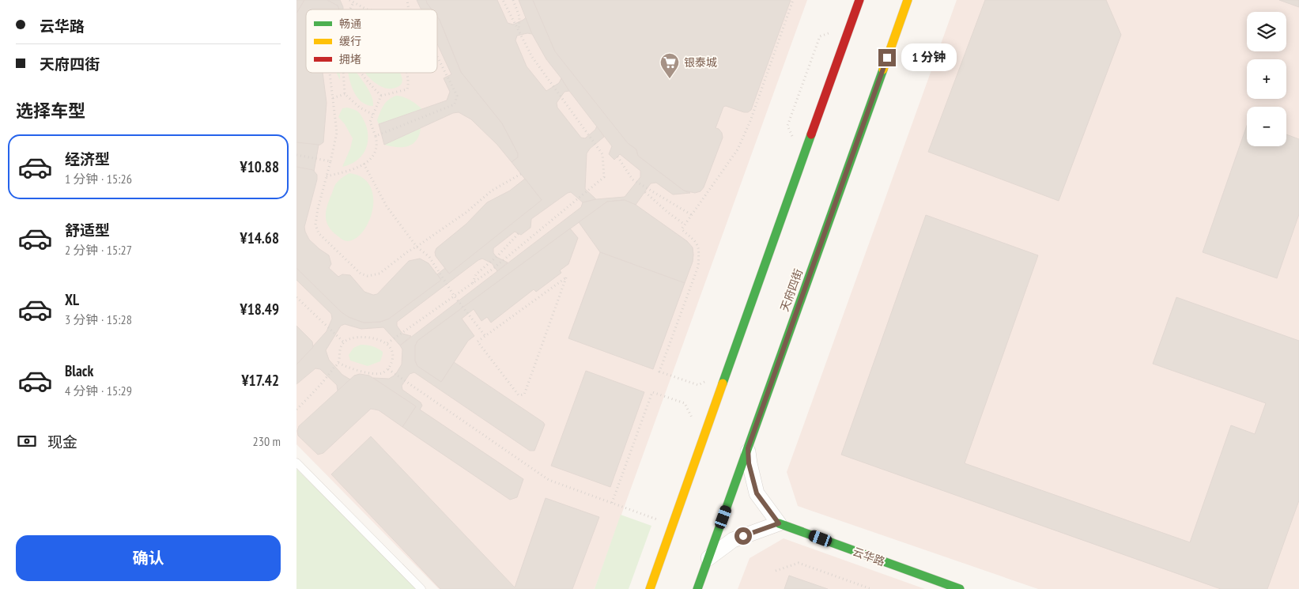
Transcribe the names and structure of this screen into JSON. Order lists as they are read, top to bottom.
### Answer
{
  "streets": {
    "main road": ["天府四街", "云华路"]
  },
  "places": {
    "supermarket": ["银泰城"]
  },
  "legend": ["畅通", "缓行", "拥堵"],
  "page": {
    "banner": ["云华路", "天府四街"],
    "map_buttons": ["+", "−"],
    "bubble": "1 分钟",
    "heading": "选择车型",
    "list": [
      {
        "name": "经济型",
        "note": "1 分钟 · 15:26",
        "value": "¥10.88"
      },
      {
        "name": "舒适型",
        "note": "2 分钟 · 15:27",
        "value": "¥14.68"
      },
      {
        "name": "XL",
        "note": "3 分钟 · 15:28",
        "value": "¥18.49"
      },
      {
        "name": "Black",
        "note": "4 分钟 · 15:29",
        "value": "¥17.42"
      }
    ],
    "pay": ["现金", "230 m"],
    "buttons": "确认"
  }
}
